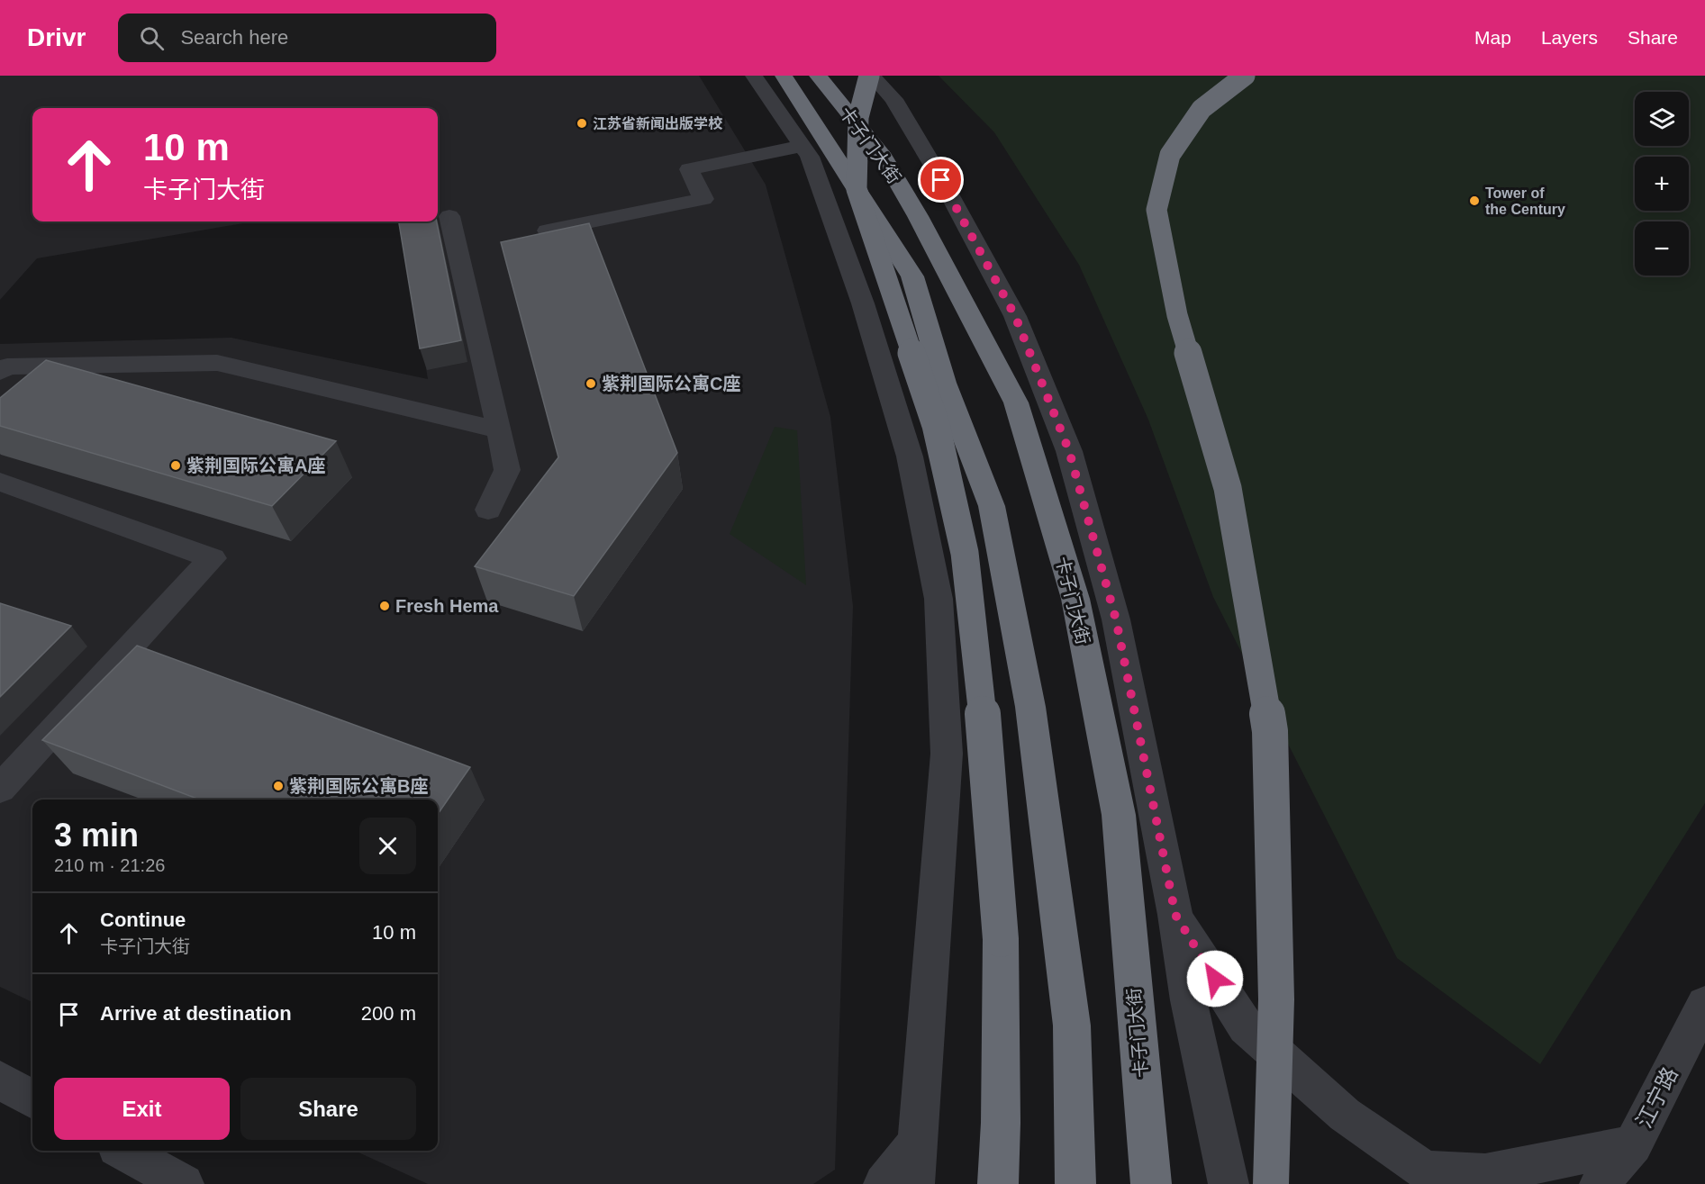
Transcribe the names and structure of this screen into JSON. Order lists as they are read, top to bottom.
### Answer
{
  "streets": {
    "highway": ["卡子门大街"],
    "street": ["江宁路"]
  },
  "places": [
    "江苏省新闻出版学校",
    "Tower of the Century",
    "紫荆国际公寓C座",
    "紫荆国际公寓A座",
    "Fresh Hema",
    "紫荆国际公寓B座"
  ],
  "page": {
    "header": "Drivr",
    "search": "Search here",
    "nav": ["Map", "Layers", "Share"],
    "map_buttons": ["+", "−"],
    "turn": ["10 m", "卡子门大街"],
    "heading": ["3 min", "210 m · 21:26"],
    "list": [
      {
        "name": "Continue",
        "note": "卡子门大街",
        "value": "10 m"
      },
      {
        "name": "Arrive at destination",
        "value": "200 m"
      }
    ],
    "buttons": ["Exit", "Share"]
  }
}
